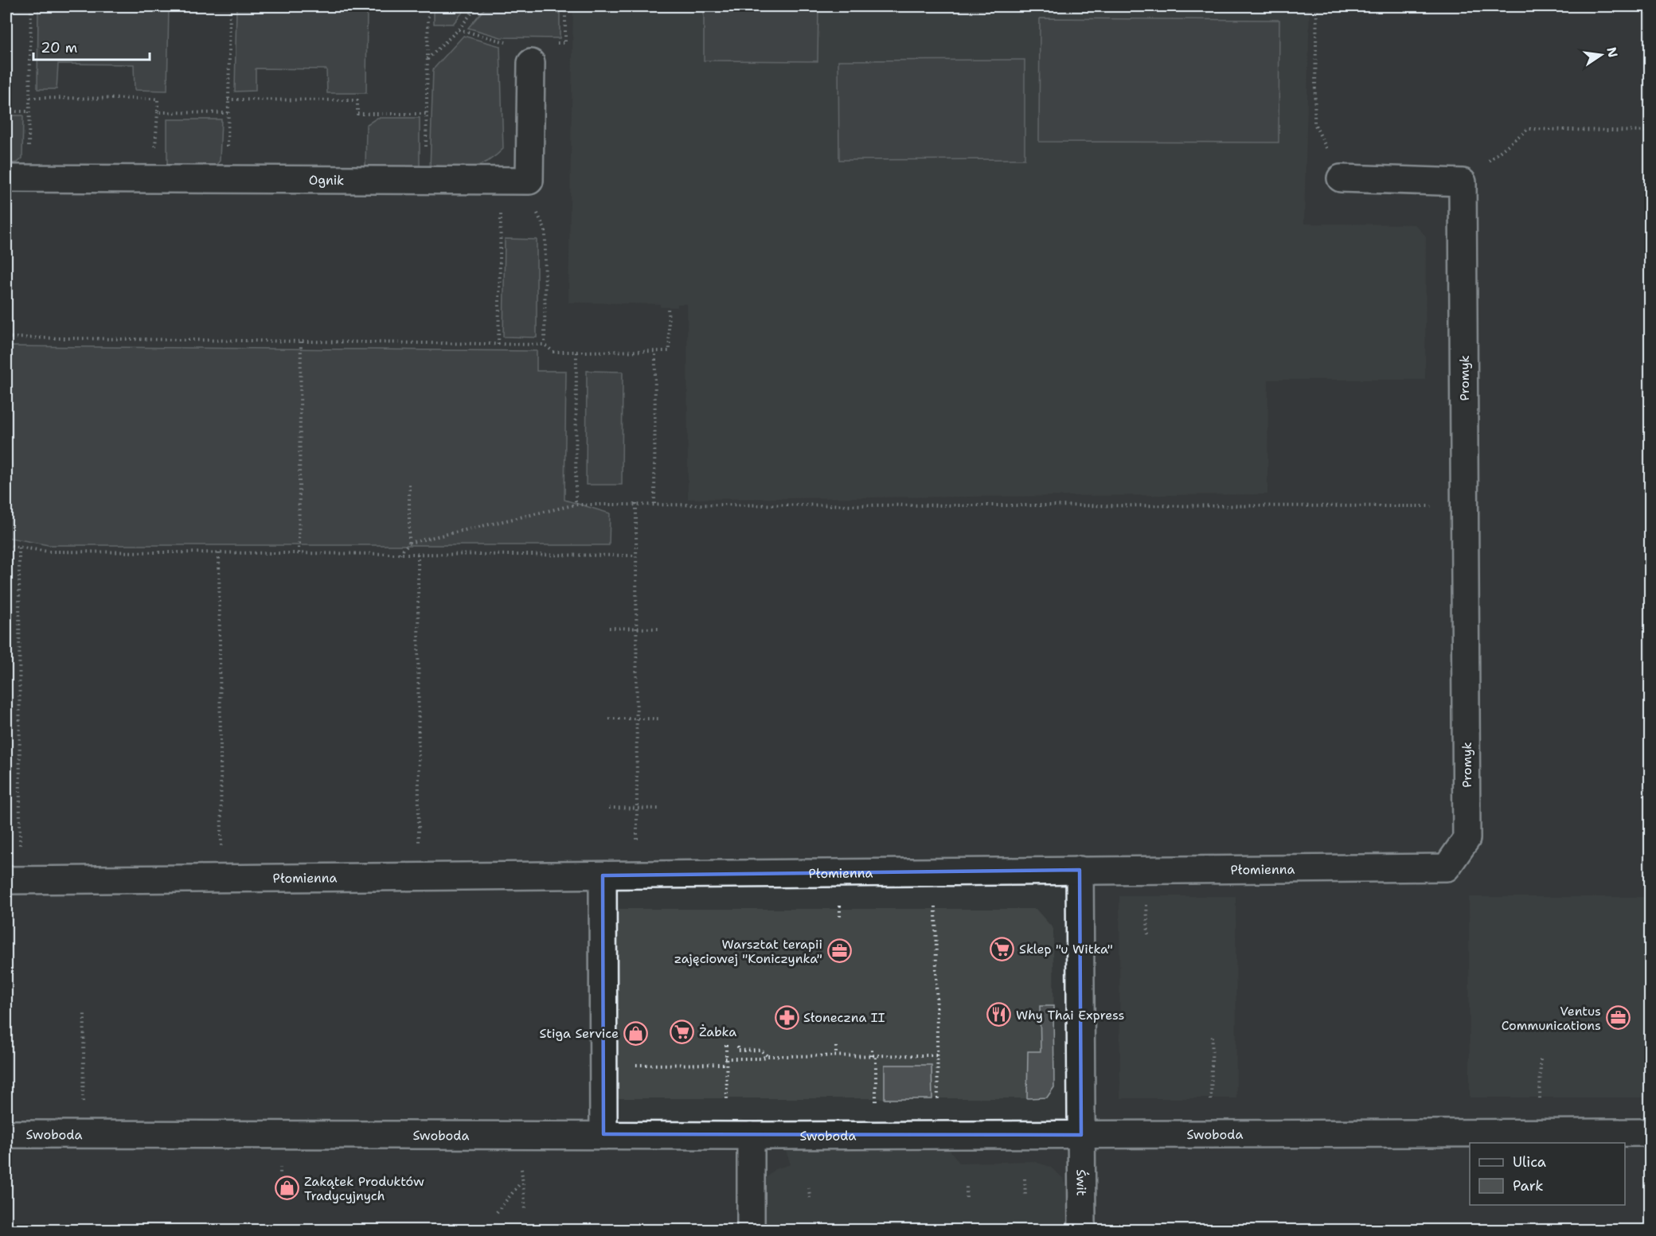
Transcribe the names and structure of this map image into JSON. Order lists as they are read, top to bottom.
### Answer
{
  "streets": {
    "street": [
      "Ognik",
      "Promyk",
      "Płomienna",
      "Swoboda",
      "Świt"
    ]
  },
  "crossings": [
    ["Promyk", "Płomienna"],
    ["Swoboda", "Świt"]
  ],
  "places": {
    "supermarket": ["Sklep \"u Witka\"", "Żabka"],
    "office": ["Warsztat terapii zajęciowej \"Koniczynka\"", "Ventus Communications"],
    "restaurant": ["Why Thai Express"],
    "pharmacy": ["Słoneczna II"],
    "shop": ["Stiga Service", "Zakątek Produktów Tradycyjnych"]
  },
  "legend": ["Ulica", "Park"],
  "scale_bar": "20 m",
  "north": "right"
}
